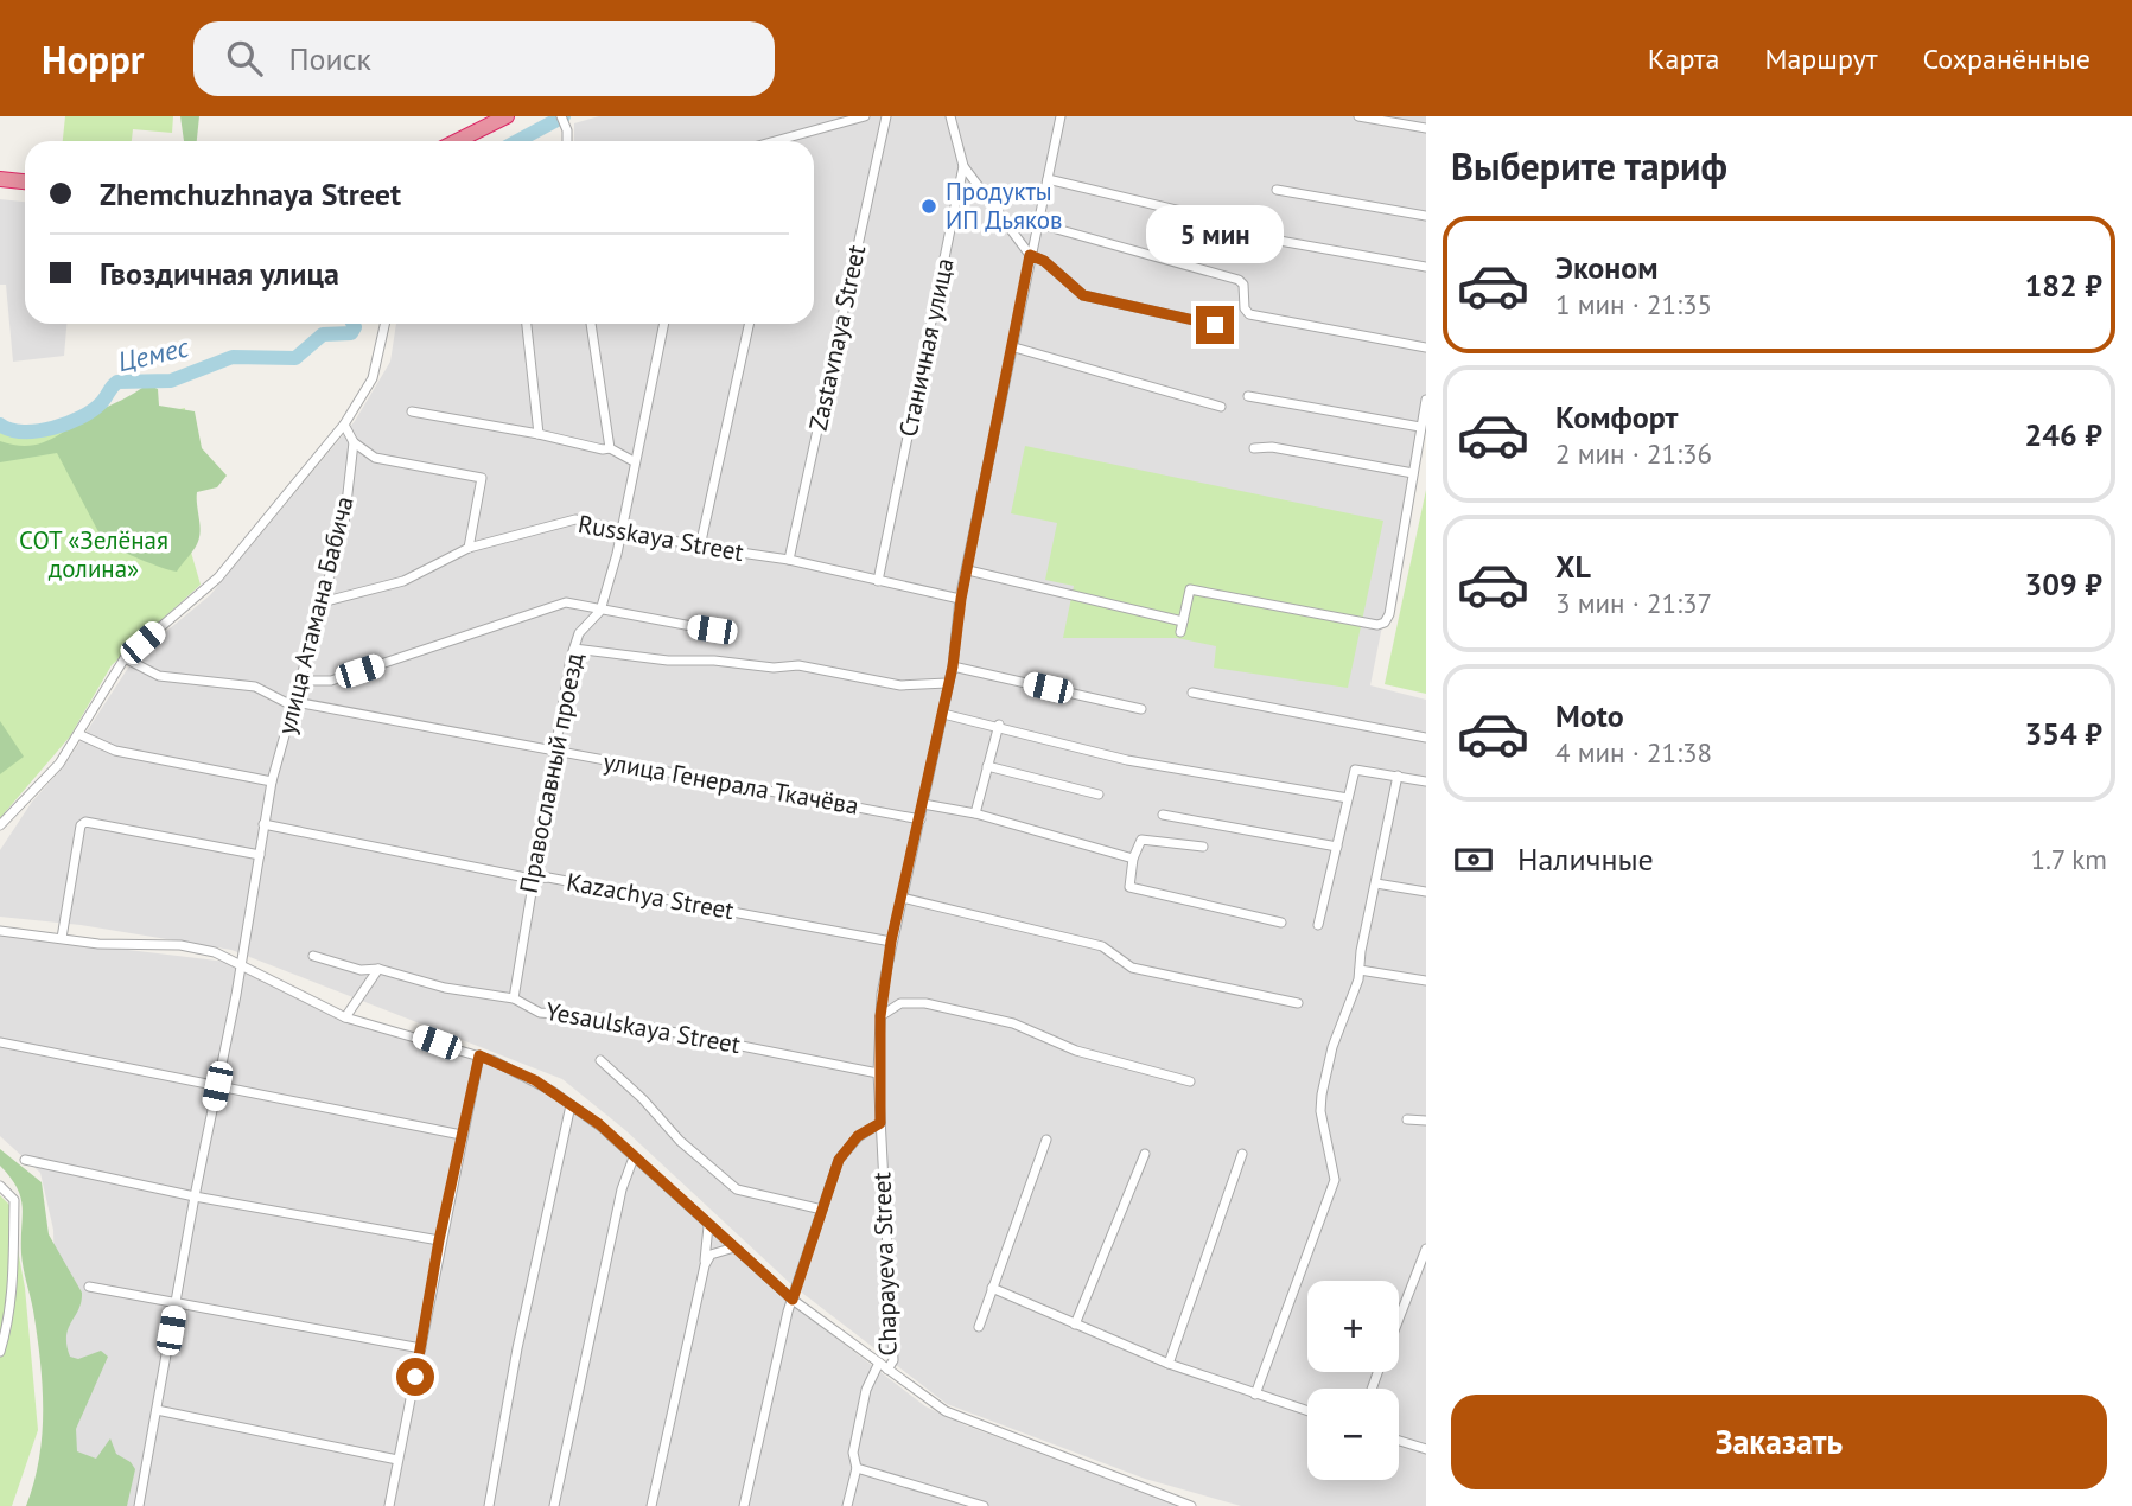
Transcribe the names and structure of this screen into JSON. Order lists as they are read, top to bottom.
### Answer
{
  "streets": {
    "street": [
      "Zastavnaya Street",
      "Станичная улица",
      "Russkaya Street",
      "улица Атамана Бабича",
      "Православный проезд",
      "улица Генерала Ткачёва",
      "Kazachya Street",
      "Yesaulskaya Street",
      "Chapayeva Street"
    ]
  },
  "crossings": [
    ["Zastavnaya Street", "Russkaya Street"],
    ["Станичная улица", "Russkaya Street"],
    ["Russkaya Street", "улица Атамана Бабича"],
    ["Russkaya Street", "Православный проезд"],
    ["Russkaya Street", "Chapayeva Street"],
    ["улица Атамана Бабича", "улица Генерала Ткачёва"],
    ["улица Атамана Бабича", "Kazachya Street"],
    ["Православный проезд", "улица Генерала Ткачёва"],
    ["Православный проезд", "Kazachya Street"],
    ["Православный проезд", "Yesaulskaya Street"],
    ["улица Генерала Ткачёва", "Chapayeva Street"],
    ["Kazachya Street", "Chapayeva Street"],
    ["Yesaulskaya Street", "Chapayeva Street"]
  ],
  "water": ["Цемес"],
  "parks": ["СОТ «Зелёная долина»"],
  "places": ["Продукты ИП Дьяков"],
  "page": {
    "header": "Hoppr",
    "search": "Поиск",
    "nav": ["Карта", "Маршрут", "Сохранённые"],
    "heading": "Выберите тариф",
    "banner": ["Zhemchuzhnaya Street", "Гвоздичная улица"],
    "bubble": "5 мин",
    "list": [
      {
        "name": "Эконом",
        "note": "1 мин · 21:35",
        "value": "182 ₽"
      },
      {
        "name": "Комфорт",
        "note": "2 мин · 21:36",
        "value": "246 ₽"
      },
      {
        "name": "XL",
        "note": "3 мин · 21:37",
        "value": "309 ₽"
      },
      {
        "name": "Moto",
        "note": "4 мин · 21:38",
        "value": "354 ₽"
      }
    ],
    "pay": ["Наличные", "1.7 km"],
    "map_buttons": ["+", "−"],
    "buttons": "Заказать"
  }
}
